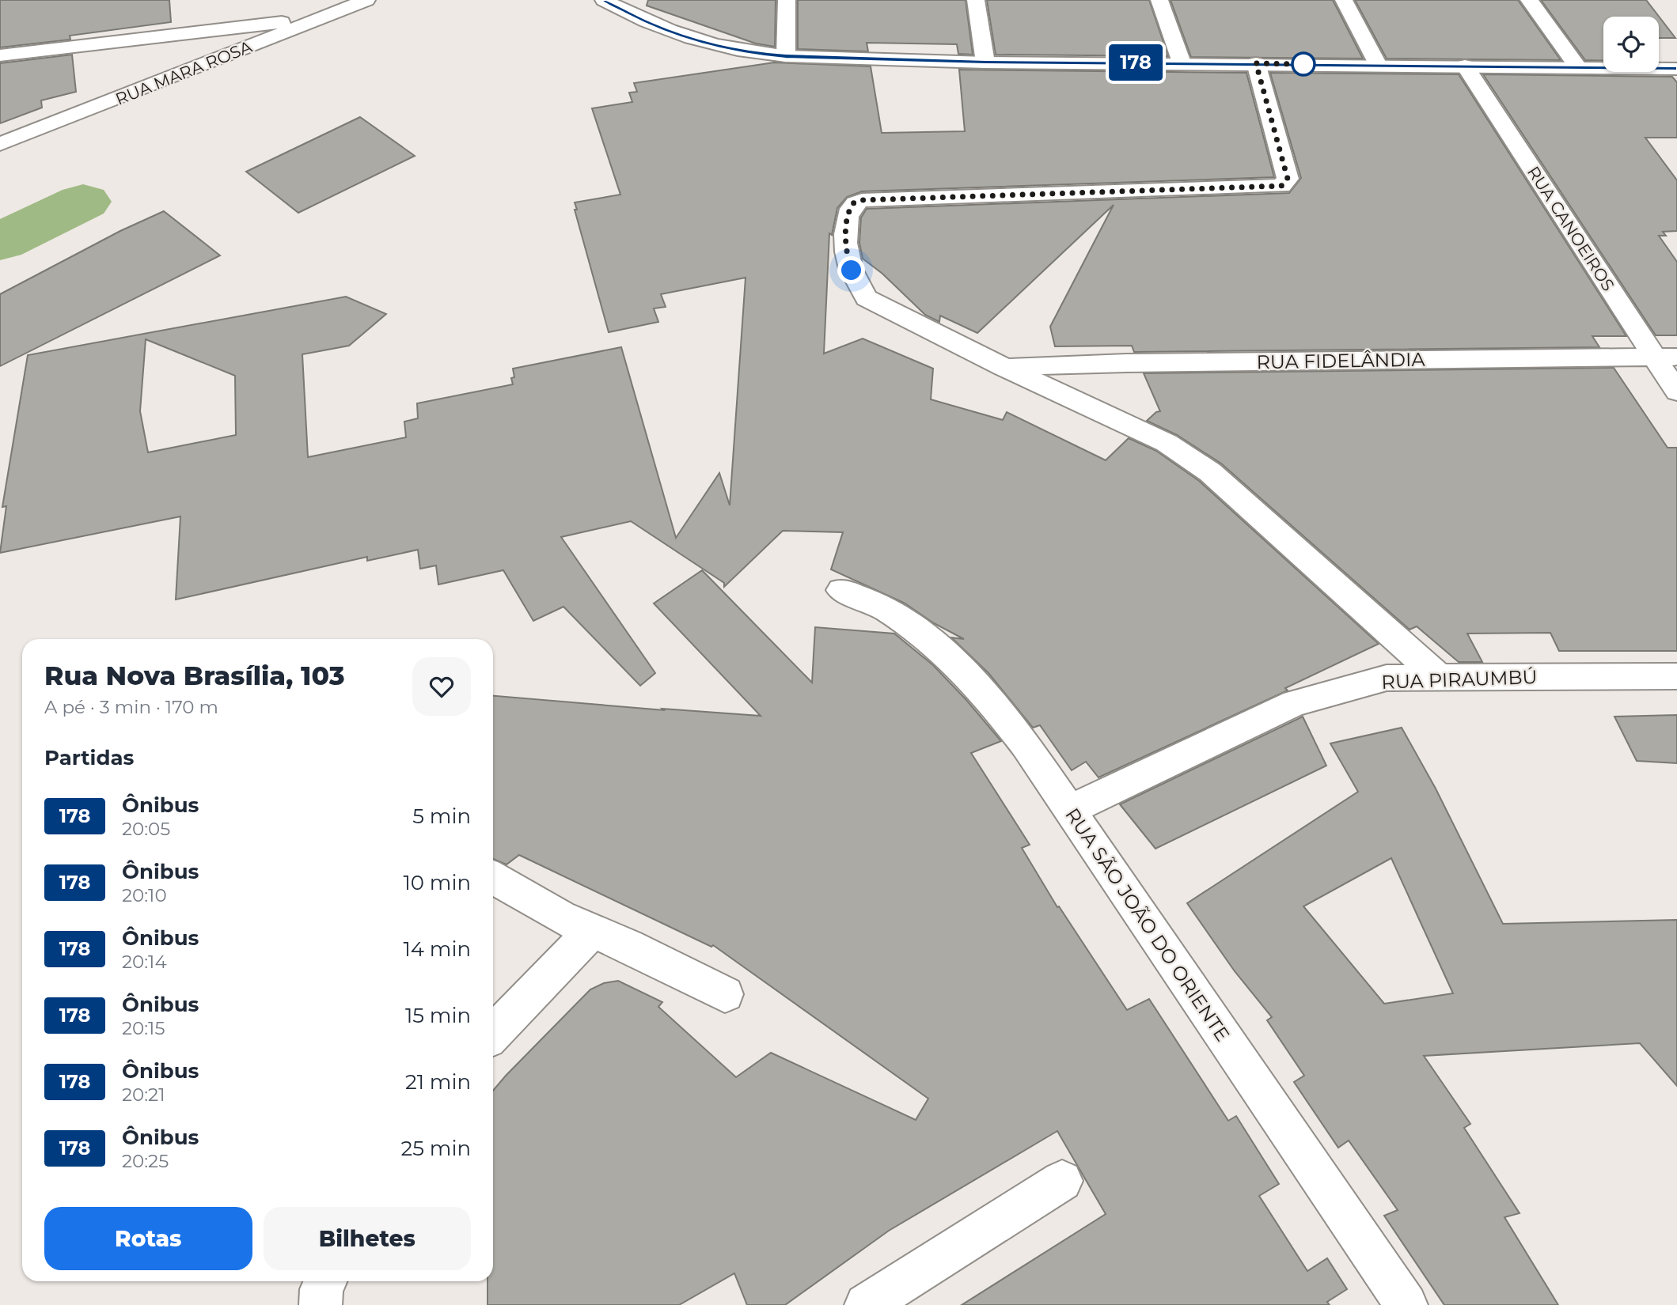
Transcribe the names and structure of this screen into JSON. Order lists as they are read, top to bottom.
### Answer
{
  "streets": {
    "street": [
      "RUA MARA ROSA",
      "RUA CANOEIROS",
      "RUA FIDELÂNDIA",
      "RUA PIRAUMBÚ",
      "RUA SÃO JOÃO DO ORIENTE"
    ]
  },
  "crossings": [
    ["RUA CANOEIROS", "RUA FIDELÂNDIA"],
    ["RUA PIRAUMBÚ", "RUA SÃO JOÃO DO ORIENTE"]
  ],
  "lines": ["bus line 178"],
  "page": {
    "on_map": "178",
    "heading": [
      ["Rua Nova Brasília, 103", "A pé · 3 min · 170 m"],
      "Partidas"
    ],
    "list": [
      {
        "mark": "178",
        "name": "Ônibus",
        "note": "20:05",
        "value": "5 min"
      },
      {
        "mark": "178",
        "name": "Ônibus",
        "note": "20:10",
        "value": "10 min"
      },
      {
        "mark": "178",
        "name": "Ônibus",
        "note": "20:14",
        "value": "14 min"
      },
      {
        "mark": "178",
        "name": "Ônibus",
        "note": "20:15",
        "value": "15 min"
      },
      {
        "mark": "178",
        "name": "Ônibus",
        "note": "20:21",
        "value": "21 min"
      },
      {
        "mark": "178",
        "name": "Ônibus",
        "note": "20:25",
        "value": "25 min"
      }
    ],
    "buttons": ["Rotas", "Bilhetes"]
  }
}
